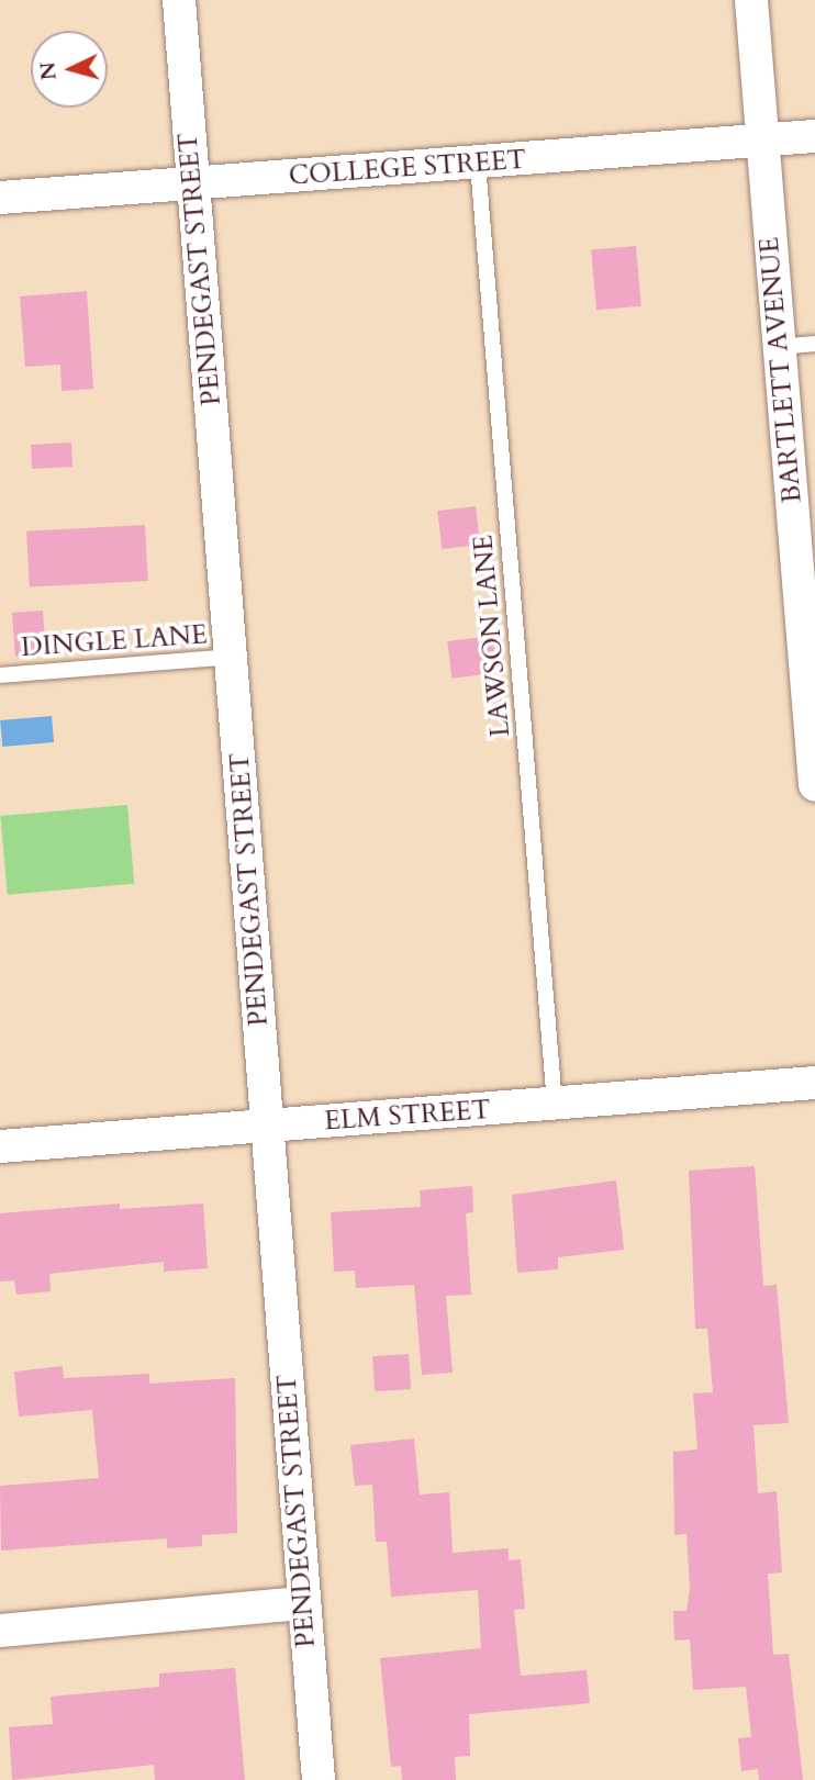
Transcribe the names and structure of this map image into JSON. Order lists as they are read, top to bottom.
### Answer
{
  "streets": {
    "street": [
      "COLLEGE STREET",
      "PENDEGAST STREET",
      "BARTLETT AVENUE",
      "ELM STREET"
    ],
    "lane": ["LAWSON LANE", "DINGLE LANE"]
  },
  "crossings": [
    ["COLLEGE STREET", "PENDEGAST STREET"],
    ["COLLEGE STREET", "BARTLETT AVENUE"],
    ["COLLEGE STREET", "LAWSON LANE"],
    ["PENDEGAST STREET", "DINGLE LANE"],
    ["PENDEGAST STREET", "ELM STREET"],
    ["LAWSON LANE", "ELM STREET"]
  ],
  "north": "left"
}
